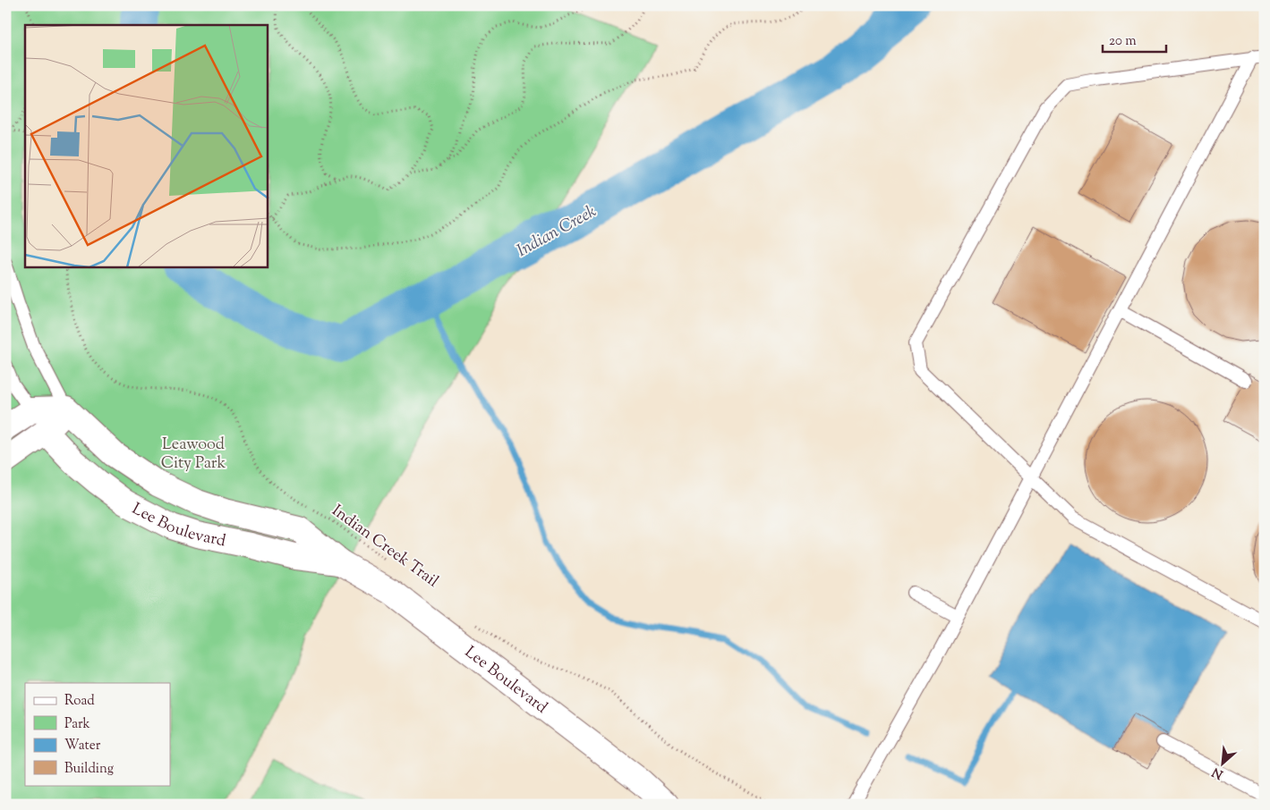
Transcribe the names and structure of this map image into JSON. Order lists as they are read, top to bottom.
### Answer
{
  "streets": {
    "street": ["Lee Boulevard"],
    "path": ["Indian Creek Trail"]
  },
  "water": ["Indian Creek"],
  "parks": ["Leawood City Park"],
  "legend": [
    "Road",
    "Park",
    "Water",
    "Building"
  ],
  "scale_bar": "20 m",
  "north": "bottom left"
}
